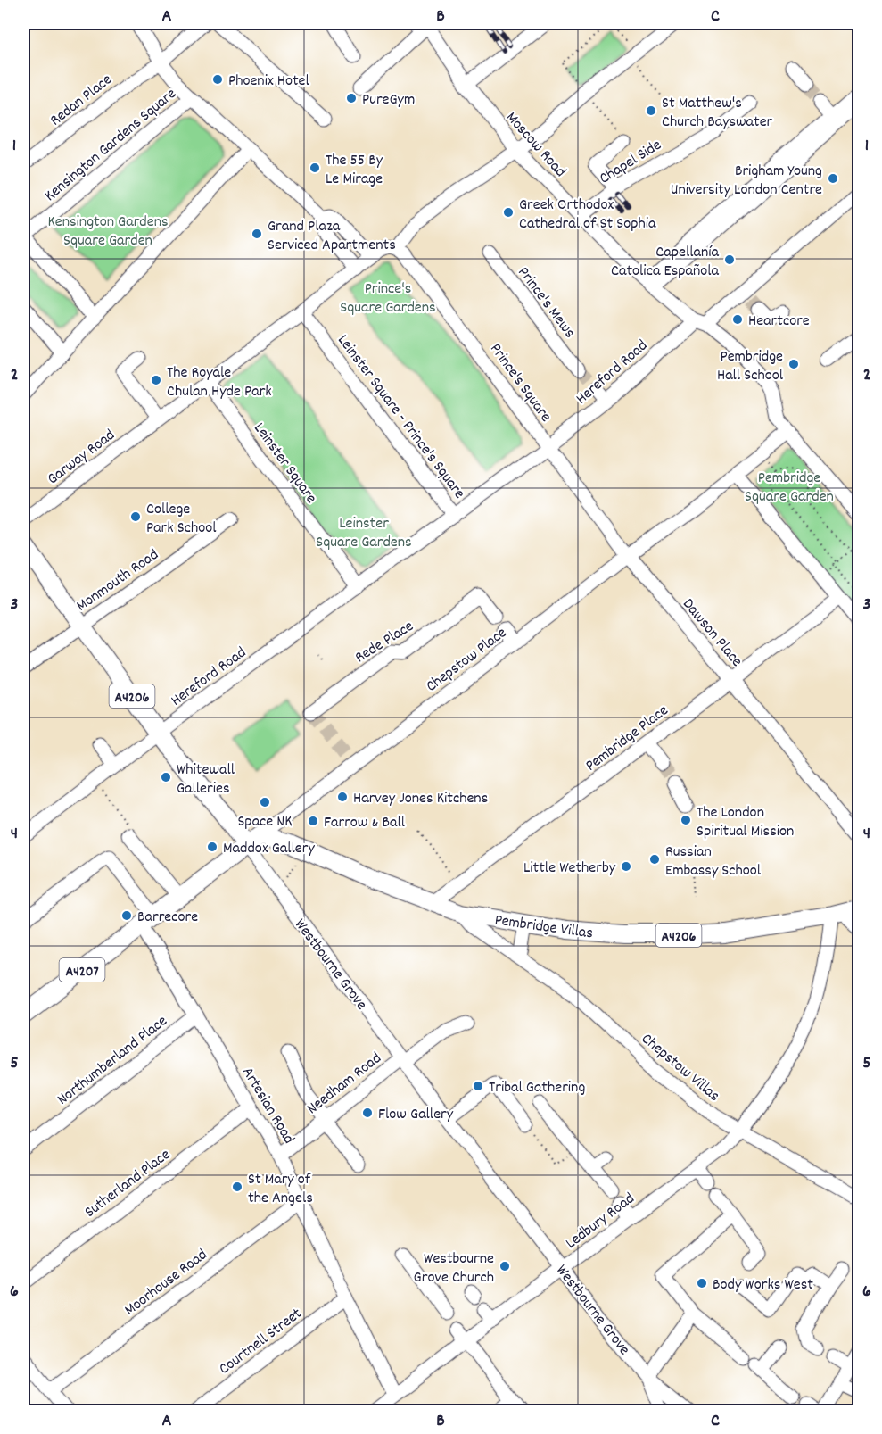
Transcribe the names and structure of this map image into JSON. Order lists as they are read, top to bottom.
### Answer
{
  "streets": {
    "main road": [
      "A4206",
      "Pembridge Villas",
      "Westbourne Grove",
      "A4207"
    ],
    "street": [
      "Redan Place",
      "Kensington Gardens Square",
      "Moscow Road",
      "Chapel Side",
      "Prince's Mews",
      "Hereford Road",
      "Prince's Square",
      "Leinster Square - Prince's Square",
      "Garway Road",
      "Leinster Square",
      "Monmouth Road",
      "Dawson Place",
      "Rede Place",
      "Chepstow Place",
      "Pembridge Place",
      "Northumberland Place",
      "Chepstow Villas",
      "Needham Road",
      "Artesian Road",
      "Sutherland Place",
      "Ledbury Road",
      "Moorhouse Road",
      "Courtnell Street"
    ]
  },
  "crossings": [
    ["Redan Place", "Kensington Gardens Square"],
    ["Moscow Road", "Chapel Side"],
    ["Moscow Road", "Hereford Road"],
    ["Moscow Road", "Chepstow Place"],
    ["Hereford Road", "Prince's Square"],
    ["Hereford Road", "Leinster Square - Prince's Square"],
    ["Hereford Road", "Leinster Square"],
    ["Hereford Road", "Dawson Place"],
    ["Hereford Road", "Westbourne Grove"],
    ["Prince's Square", "Leinster Square - Prince's Square"],
    ["Prince's Square", "Dawson Place"],
    ["Monmouth Road", "Westbourne Grove"],
    ["Dawson Place", "Chepstow Place"],
    ["Dawson Place", "Pembridge Place"],
    ["Chepstow Place", "Pembridge Villas"],
    ["Pembridge Place", "Pembridge Villas"],
    ["Pembridge Villas", "Chepstow Villas"],
    ["Pembridge Villas", "Ledbury Road"],
    ["Westbourne Grove", "A4207"],
    ["Westbourne Grove", "Needham Road"],
    ["Westbourne Grove", "Ledbury Road"],
    ["A4207", "Artesian Road"],
    ["Northumberland Place", "Artesian Road"],
    ["Chepstow Villas", "Ledbury Road"],
    ["Needham Road", "Artesian Road"],
    ["Artesian Road", "Sutherland Place"],
    ["Artesian Road", "Ledbury Road"],
    ["Artesian Road", "Moorhouse Road"],
    ["Artesian Road", "Courtnell Street"]
  ],
  "parks": [
    "Kensington Gardens Square Garden",
    "Prince's Square Gardens",
    "Pembridge Square Garden",
    "Leinster Square Gardens"
  ],
  "places": [
    "Phoenix Hotel",
    "PureGym",
    "St Matthew's Church Bayswater",
    "The 55 By Le Mirage",
    "Brigham Young University London Centre",
    "Greek Orthodox Cathedral of St Sophia",
    "Grand Plaza Serviced Apartments",
    "Capellanía Catolica Española",
    "Heartcore",
    "Pembridge Hall School",
    "The Royale Chulan Hyde Park",
    "College Park School",
    "Whitewall Galleries",
    "Harvey Jones Kitchens",
    "Space NK",
    "The London Spiritual Mission",
    "Farrow & Ball",
    "Maddox Gallery",
    "Russian Embassy School",
    "Little Wetherby",
    "Barrecore",
    "Tribal Gathering",
    "Flow Gallery",
    "St Mary of the Angels",
    "Westbourne Grove Church",
    "Body Works West"
  ],
  "grid": {
    "columns": ["A", "B", "C"],
    "rows": [
      "1",
      "2",
      "3",
      "4",
      "5",
      "6"
    ]
  }
}
